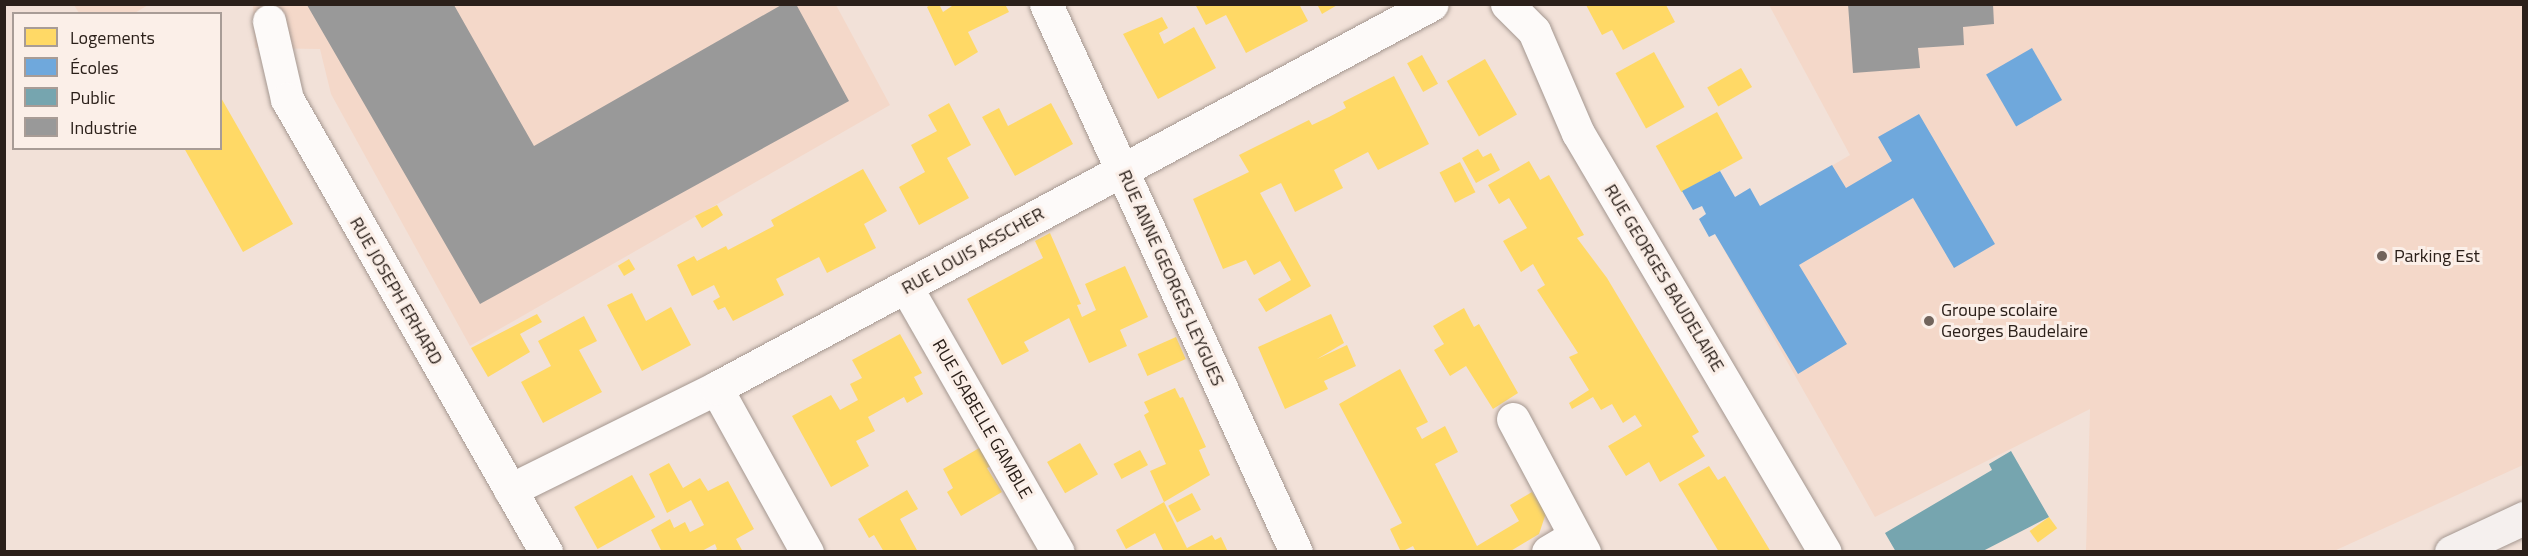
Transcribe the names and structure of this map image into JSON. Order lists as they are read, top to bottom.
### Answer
{
  "streets": {
    "street": [
      "RUE LOUIS ASSCHER",
      "RUE ANNE GEORGES LEYGUES",
      "RUE GEORGES BAUDELAIRE",
      "RUE JOSEPH ERHARD",
      "RUE ISABELLE GAMBLE"
    ]
  },
  "crossings": [
    ["RUE LOUIS ASSCHER", "RUE ANNE GEORGES LEYGUES"],
    ["RUE LOUIS ASSCHER", "RUE JOSEPH ERHARD"],
    ["RUE LOUIS ASSCHER", "RUE ISABELLE GAMBLE"]
  ],
  "places": ["Parking Est", "Groupe scolaire Georges Baudelaire"],
  "legend": [
    "Logements",
    "Écoles",
    "Public",
    "Industrie"
  ]
}
